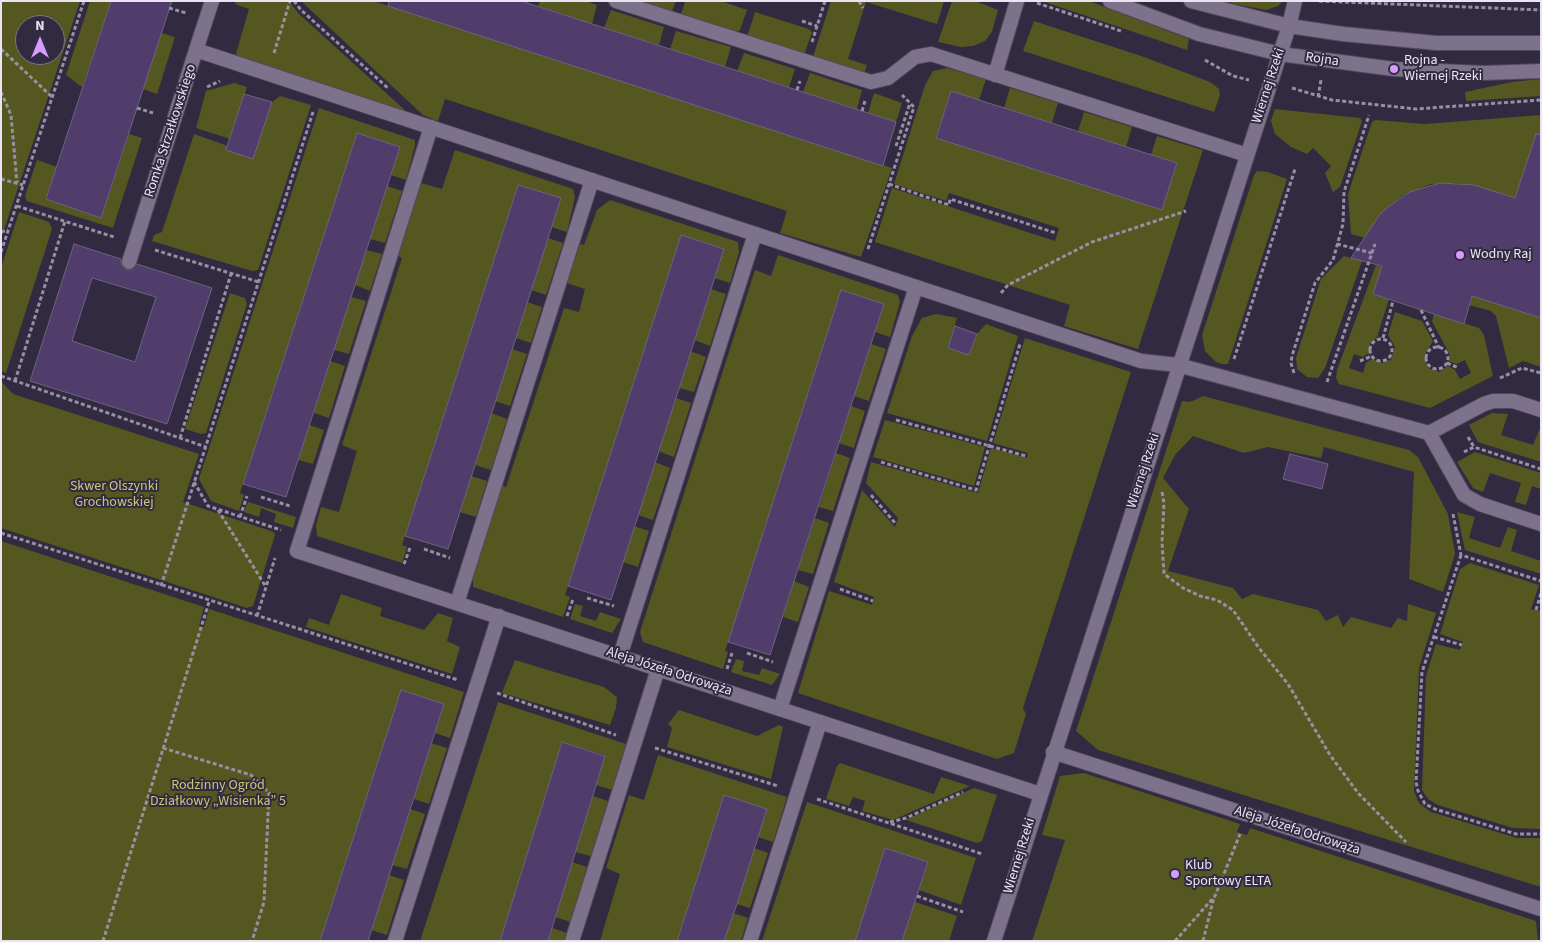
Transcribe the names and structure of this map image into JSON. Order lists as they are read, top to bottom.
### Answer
{
  "streets": {
    "street": [
      "Rojna",
      "Wiernej Rzeki",
      "Romka Strzałkowskiego",
      "Aleja Józefa Odrowąża"
    ]
  },
  "crossings": [
    ["Rojna", "Wiernej Rzeki"],
    ["Wiernej Rzeki", "Aleja Józefa Odrowąża"]
  ],
  "parks": ["Skwer Olszynki Grochowskiej", "Rodzinny Ogród Działkowy „Wisienka” 5"],
  "places": ["Rojna - Wiernej Rzeki", "Wodny Raj", "Klub Sportowy ELTA"],
  "north": "top"
}
